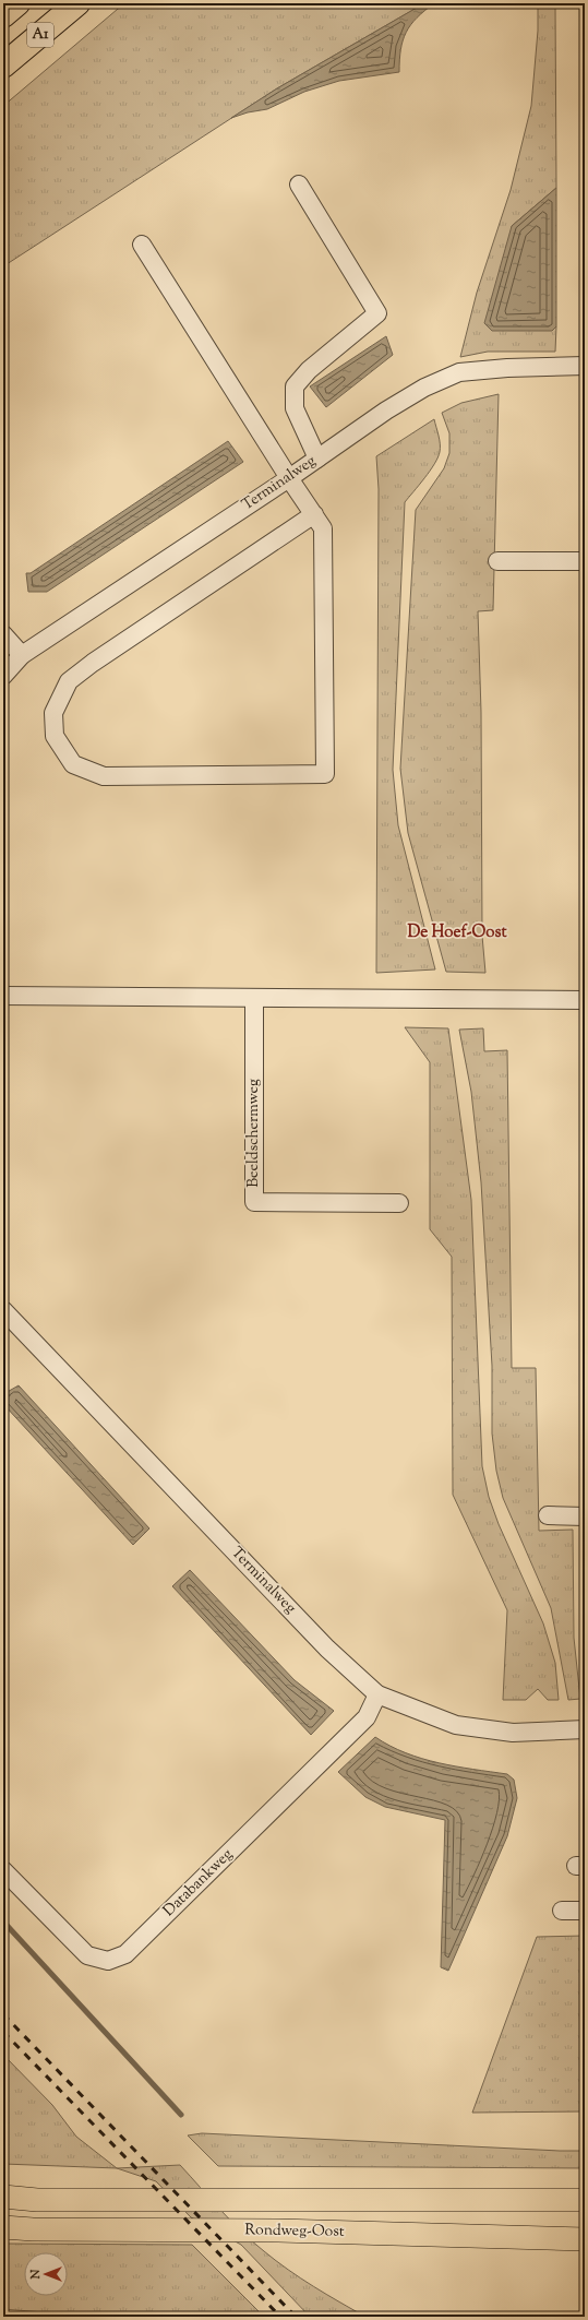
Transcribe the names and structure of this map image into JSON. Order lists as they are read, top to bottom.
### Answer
{
  "streets": {
    "highway": ["A1"],
    "main road": ["Rondweg-Oost"],
    "street": ["Terminalweg", "Beeldschermweg", "Databankweg"]
  },
  "crossings": [
    ["Terminalweg", "Databankweg"]
  ],
  "districts": ["De Hoef-Oost"],
  "north": "left"
}
